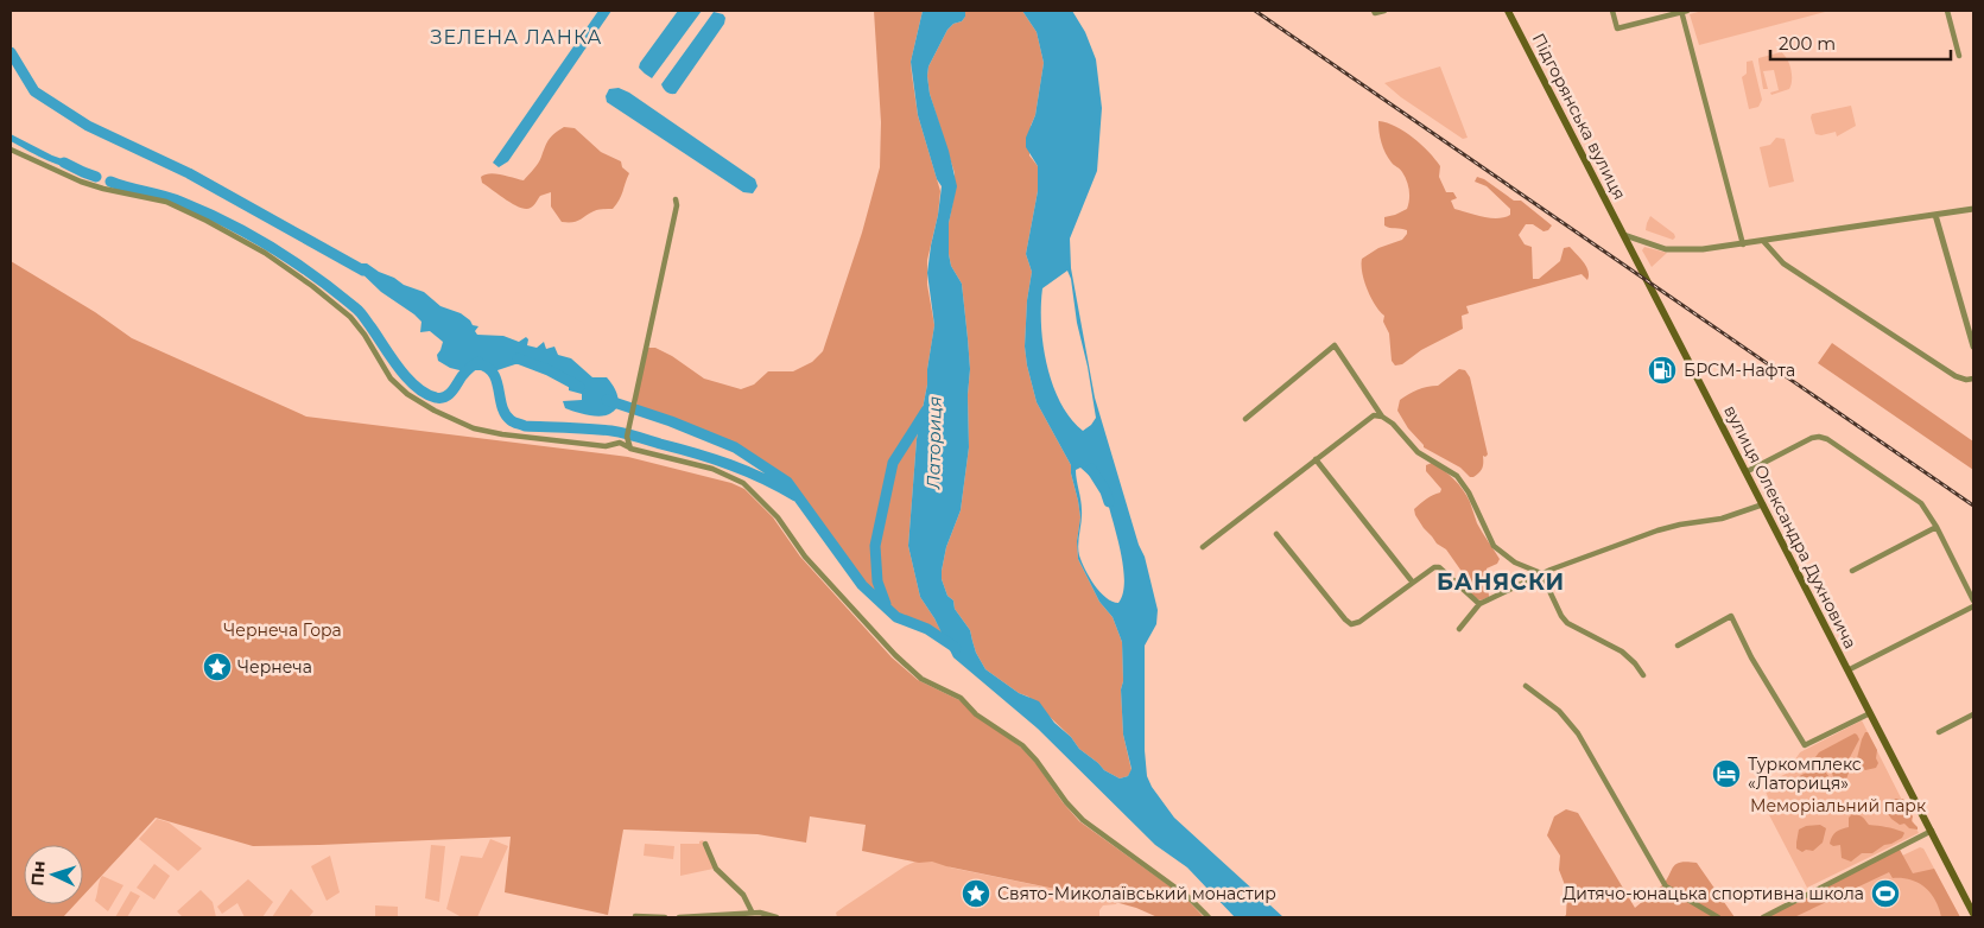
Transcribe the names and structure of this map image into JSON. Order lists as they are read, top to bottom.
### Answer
{
  "streets": {
    "main road": ["Підгорянська вулиця", "вулиця Олександра Духновича"]
  },
  "crossings": [
    ["Підгорянська вулиця", "вулиця Олександра Духновича"]
  ],
  "districts": ["ЗЕЛЕНА ЛАНКА", "БАНЯСКИ"],
  "water": ["Латориця"],
  "parks": ["Чернеча Гора", "Меморіальний парк"],
  "places": {
    "fuel station": ["БРСМ-Нафта"],
    "place": ["Чернеча", "Свято-Миколаївський монастир"],
    "hotel": ["Туркомплекс «Латориця»"],
    "sports": ["Дитячо-юнацька спортивна школа"]
  },
  "scale_bar": "200 m",
  "north": "left"
}
